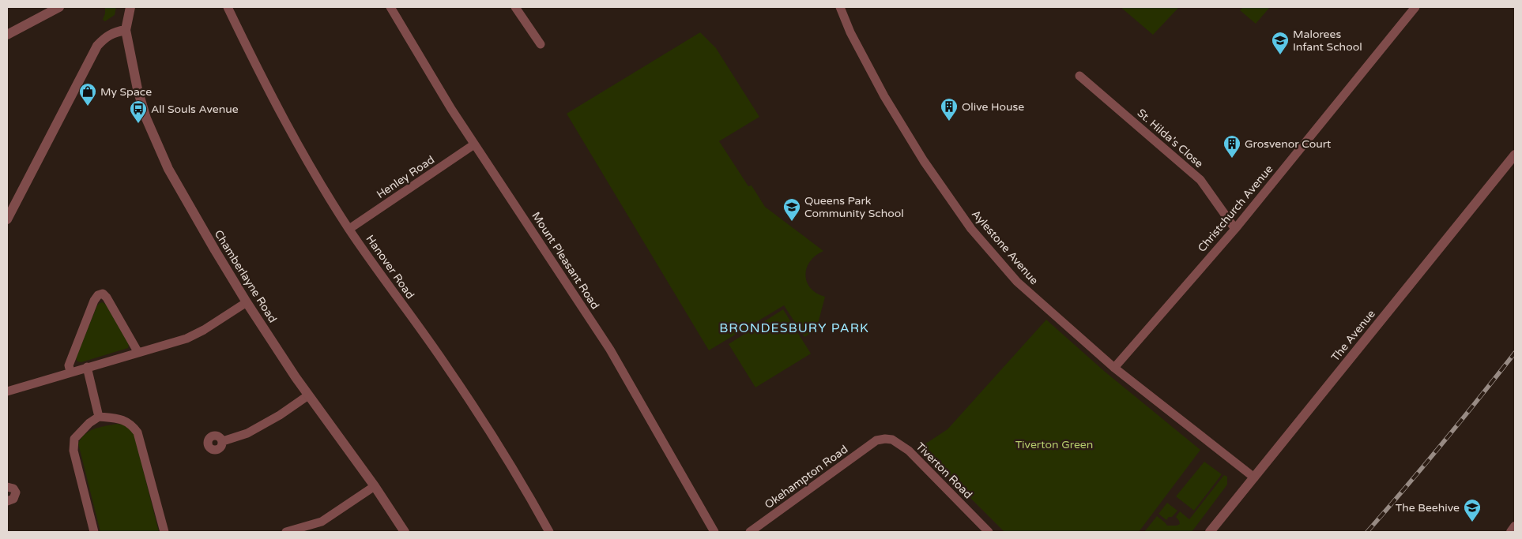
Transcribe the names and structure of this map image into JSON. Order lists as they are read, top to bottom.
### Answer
{
  "streets": {
    "street": [
      "St. Hilda's Close",
      "Henley Road",
      "Christchurch Avenue",
      "Aylestone Avenue",
      "Mount Pleasant Road",
      "Hanover Road",
      "Chamberlayne Road",
      "The Avenue",
      "Tiverton Road",
      "Okehampton Road"
    ]
  },
  "crossings": [
    ["St. Hilda's Close", "Christchurch Avenue"],
    ["Henley Road", "Mount Pleasant Road"],
    ["Henley Road", "Hanover Road"],
    ["Christchurch Avenue", "Aylestone Avenue"],
    ["Aylestone Avenue", "The Avenue"],
    ["Tiverton Road", "Okehampton Road"]
  ],
  "districts": ["BRONDESBURY PARK"],
  "parks": ["Tiverton Green"],
  "places": {
    "school or university": ["Malorees Infant School", "Queens Park Community School", "The Beehive"],
    "shop": ["My Space"],
    "building": ["Olive House", "Grosvenor Court"],
    "bus stop": ["All Souls Avenue"]
  }
}
